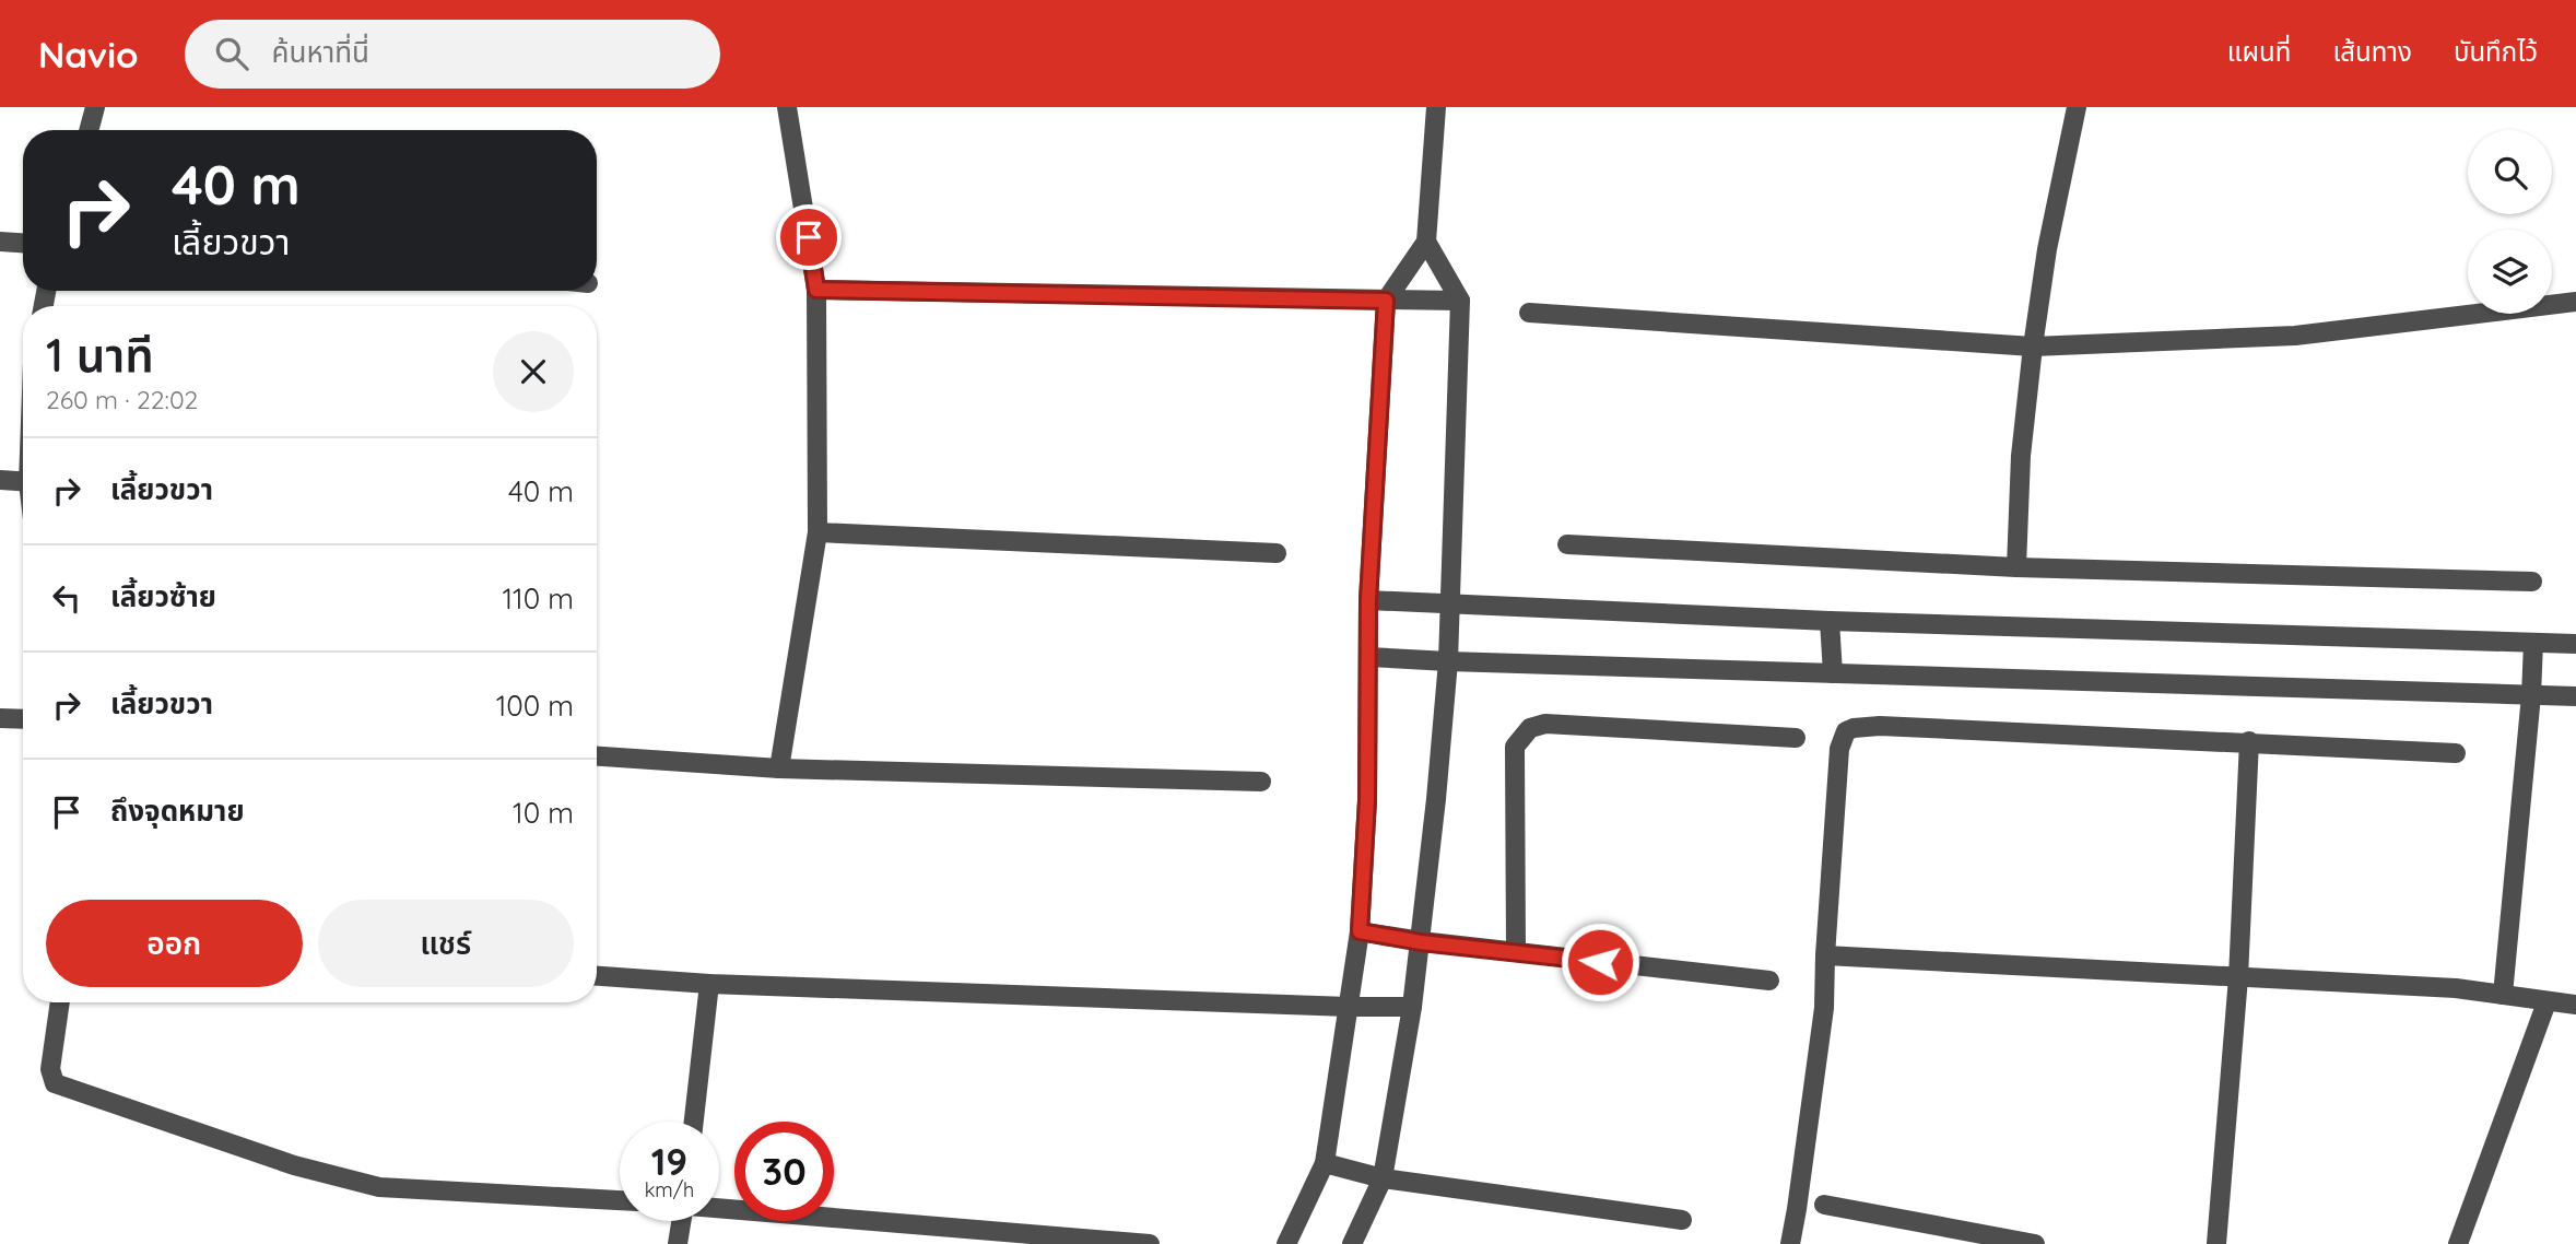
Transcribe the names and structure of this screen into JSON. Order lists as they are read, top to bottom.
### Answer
{
  "page": {
    "header": "Navio",
    "search": "ค้นหาที่นี่",
    "nav": ["แผนที่", "เส้นทาง", "บันทึกไว้"],
    "turn": ["40 m", "เลี้ยวขวา"],
    "heading": ["1 นาที", "260 m · 22:02"],
    "list": [
      {
        "name": "เลี้ยวขวา",
        "value": "40 m"
      },
      {
        "name": "เลี้ยวซ้าย",
        "value": "110 m"
      },
      {
        "name": "เลี้ยวขวา",
        "value": "100 m"
      },
      {
        "name": "ถึงจุดหมาย",
        "value": "10 m"
      }
    ],
    "buttons": ["ออก", "แชร์"],
    "speed": "19 km/h",
    "limit": "30"
  }
}
